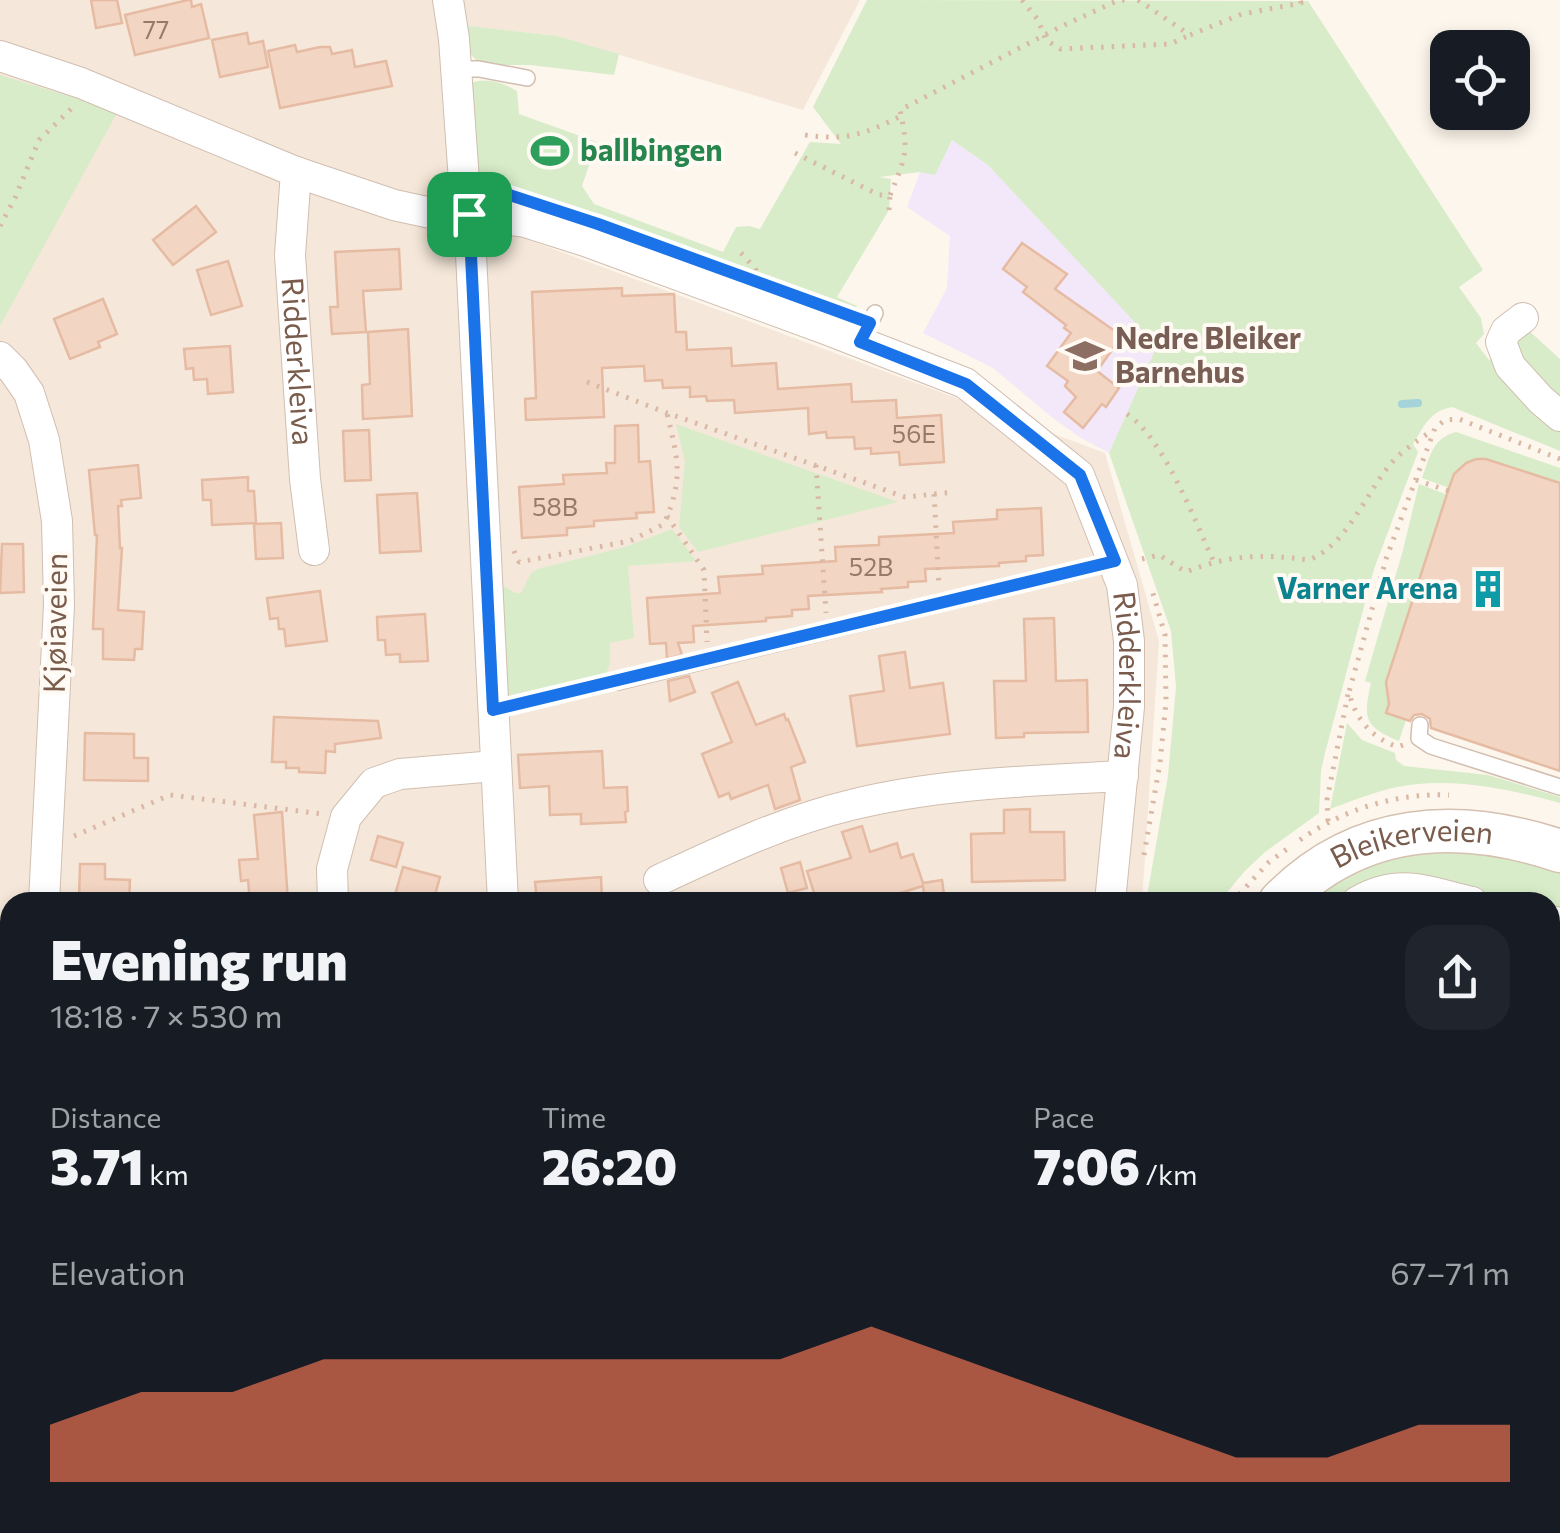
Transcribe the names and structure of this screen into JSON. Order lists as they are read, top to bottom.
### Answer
{
  "streets": {
    "main road": ["Bleikerveien"],
    "street": ["Ridderkleiva", "Kjøiaveien"]
  },
  "places": {
    "sports": ["ballbingen"],
    "school or university": ["Nedre Bleiker Barnehus"],
    "building": ["Varner Arena"]
  },
  "house_numbers": [
    "77",
    "56E",
    "58B",
    "52B"
  ],
  "page": {
    "heading": ["Evening run", "18:18 · 7 × 530 m"],
    "stats": [
      ["Distance", "3.71 km"],
      ["Time", "26:20"],
      ["Pace", "7:06 /km"]
    ],
    "chart": ["Elevation", "67–71 m"]
  }
}
